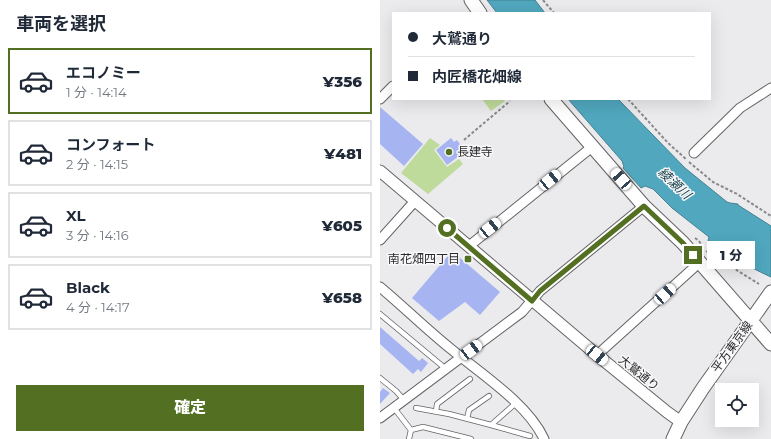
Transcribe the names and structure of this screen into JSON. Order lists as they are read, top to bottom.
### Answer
{
  "streets": {
    "main road": ["平方東京線"],
    "street": ["大鷲通り"]
  },
  "crossings": [
    ["平方東京線", "大鷲通り"]
  ],
  "water": ["綾瀬川"],
  "places": {
    "other": ["長建寺"],
    "transit": ["南花畑四丁目"]
  },
  "page": {
    "heading": "車両を選択",
    "banner": ["大鷲通り", "内匠橋花畑線"],
    "list": [
      {
        "name": "エコノミー",
        "note": "1 分 · 14:14",
        "value": "¥356"
      },
      {
        "name": "コンフォート",
        "note": "2 分 · 14:15",
        "value": "¥481"
      },
      {
        "name": "XL",
        "note": "3 分 · 14:16",
        "value": "¥605"
      },
      {
        "name": "Black",
        "note": "4 分 · 14:17",
        "value": "¥658"
      }
    ],
    "bubble": "1 分",
    "buttons": "確定"
  }
}
